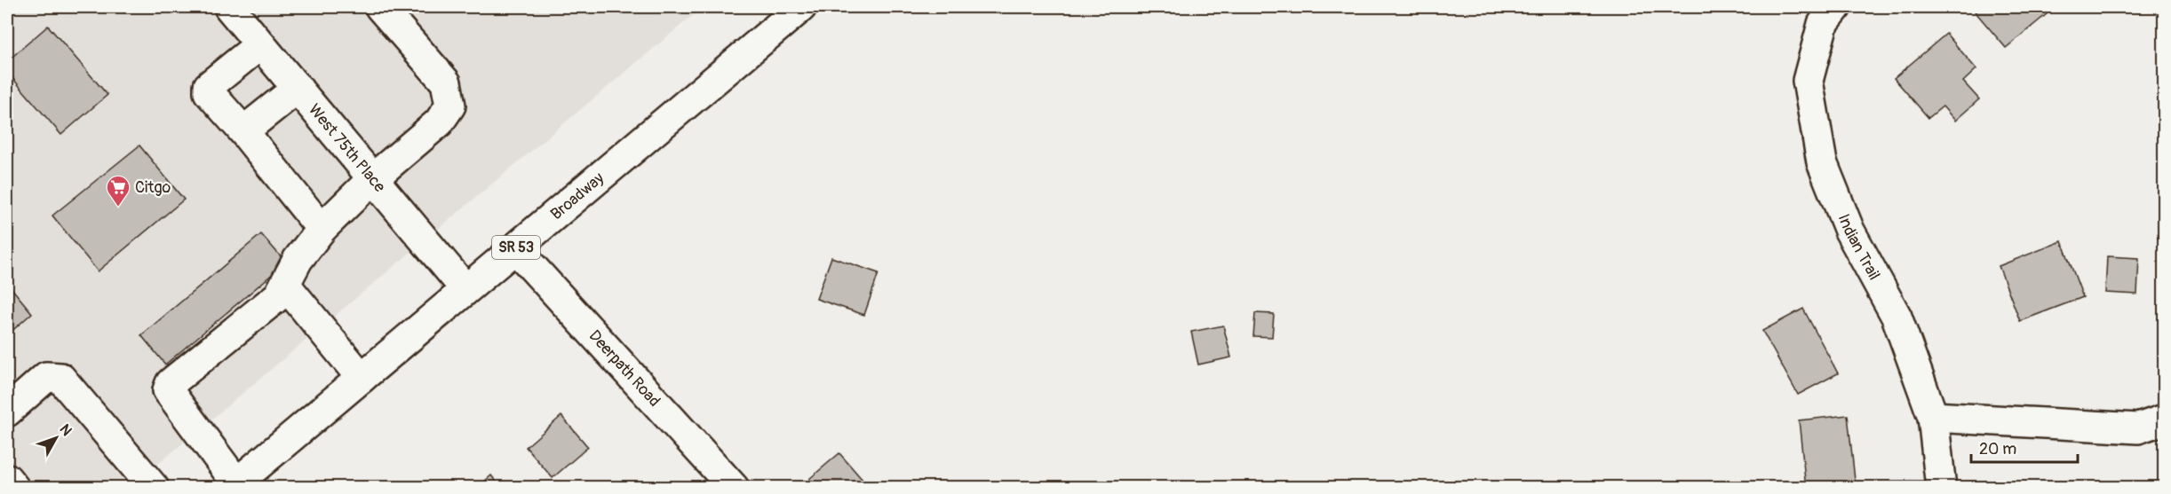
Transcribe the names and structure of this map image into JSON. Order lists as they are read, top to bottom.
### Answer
{
  "streets": {
    "street": [
      "West 75th Place",
      "Broadway",
      "SR 53",
      "Indian Trail",
      "Deerpath Road"
    ]
  },
  "crossings": [
    ["West 75th Place", "Broadway"],
    ["Broadway", "Deerpath Road"]
  ],
  "places": {
    "supermarket": ["Citgo"]
  },
  "scale_bar": "20 m",
  "north": "top right"
}
